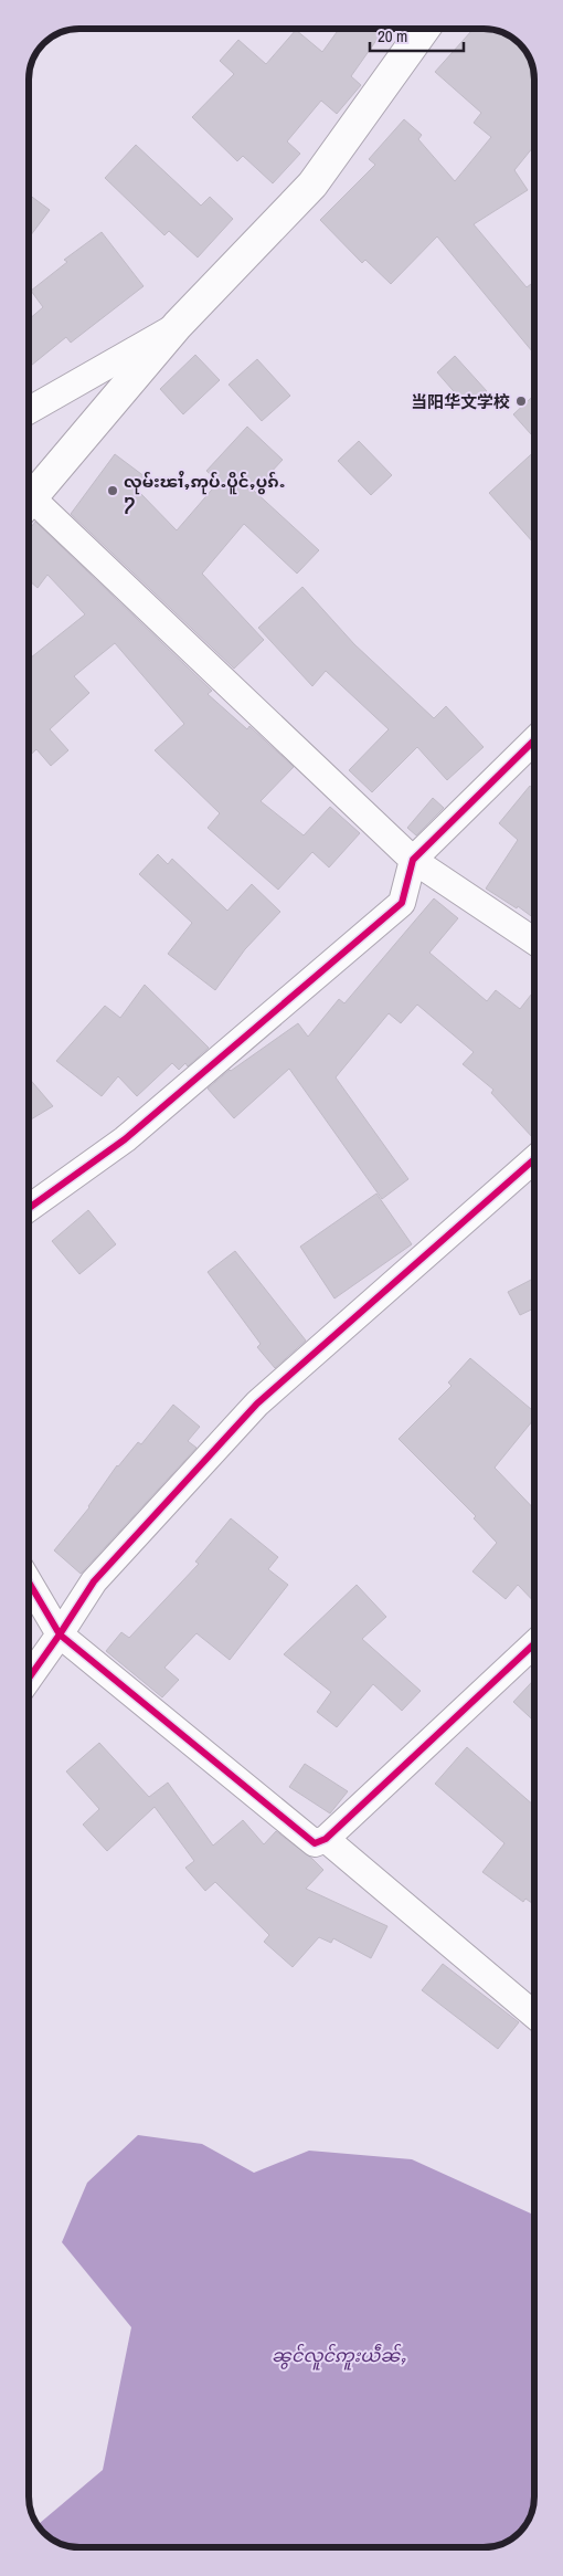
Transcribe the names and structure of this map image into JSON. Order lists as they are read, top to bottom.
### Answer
{
  "water": ["ၼွင်လူင်ဢူးယဵၼ်ႇ"],
  "places": ["当阳华文学校", "လုမ်းၽၢႆႇဢုပ်ႉပိူင်ႇပွၵ်ႉ ႒"],
  "scale_bar": "20 m"
}
